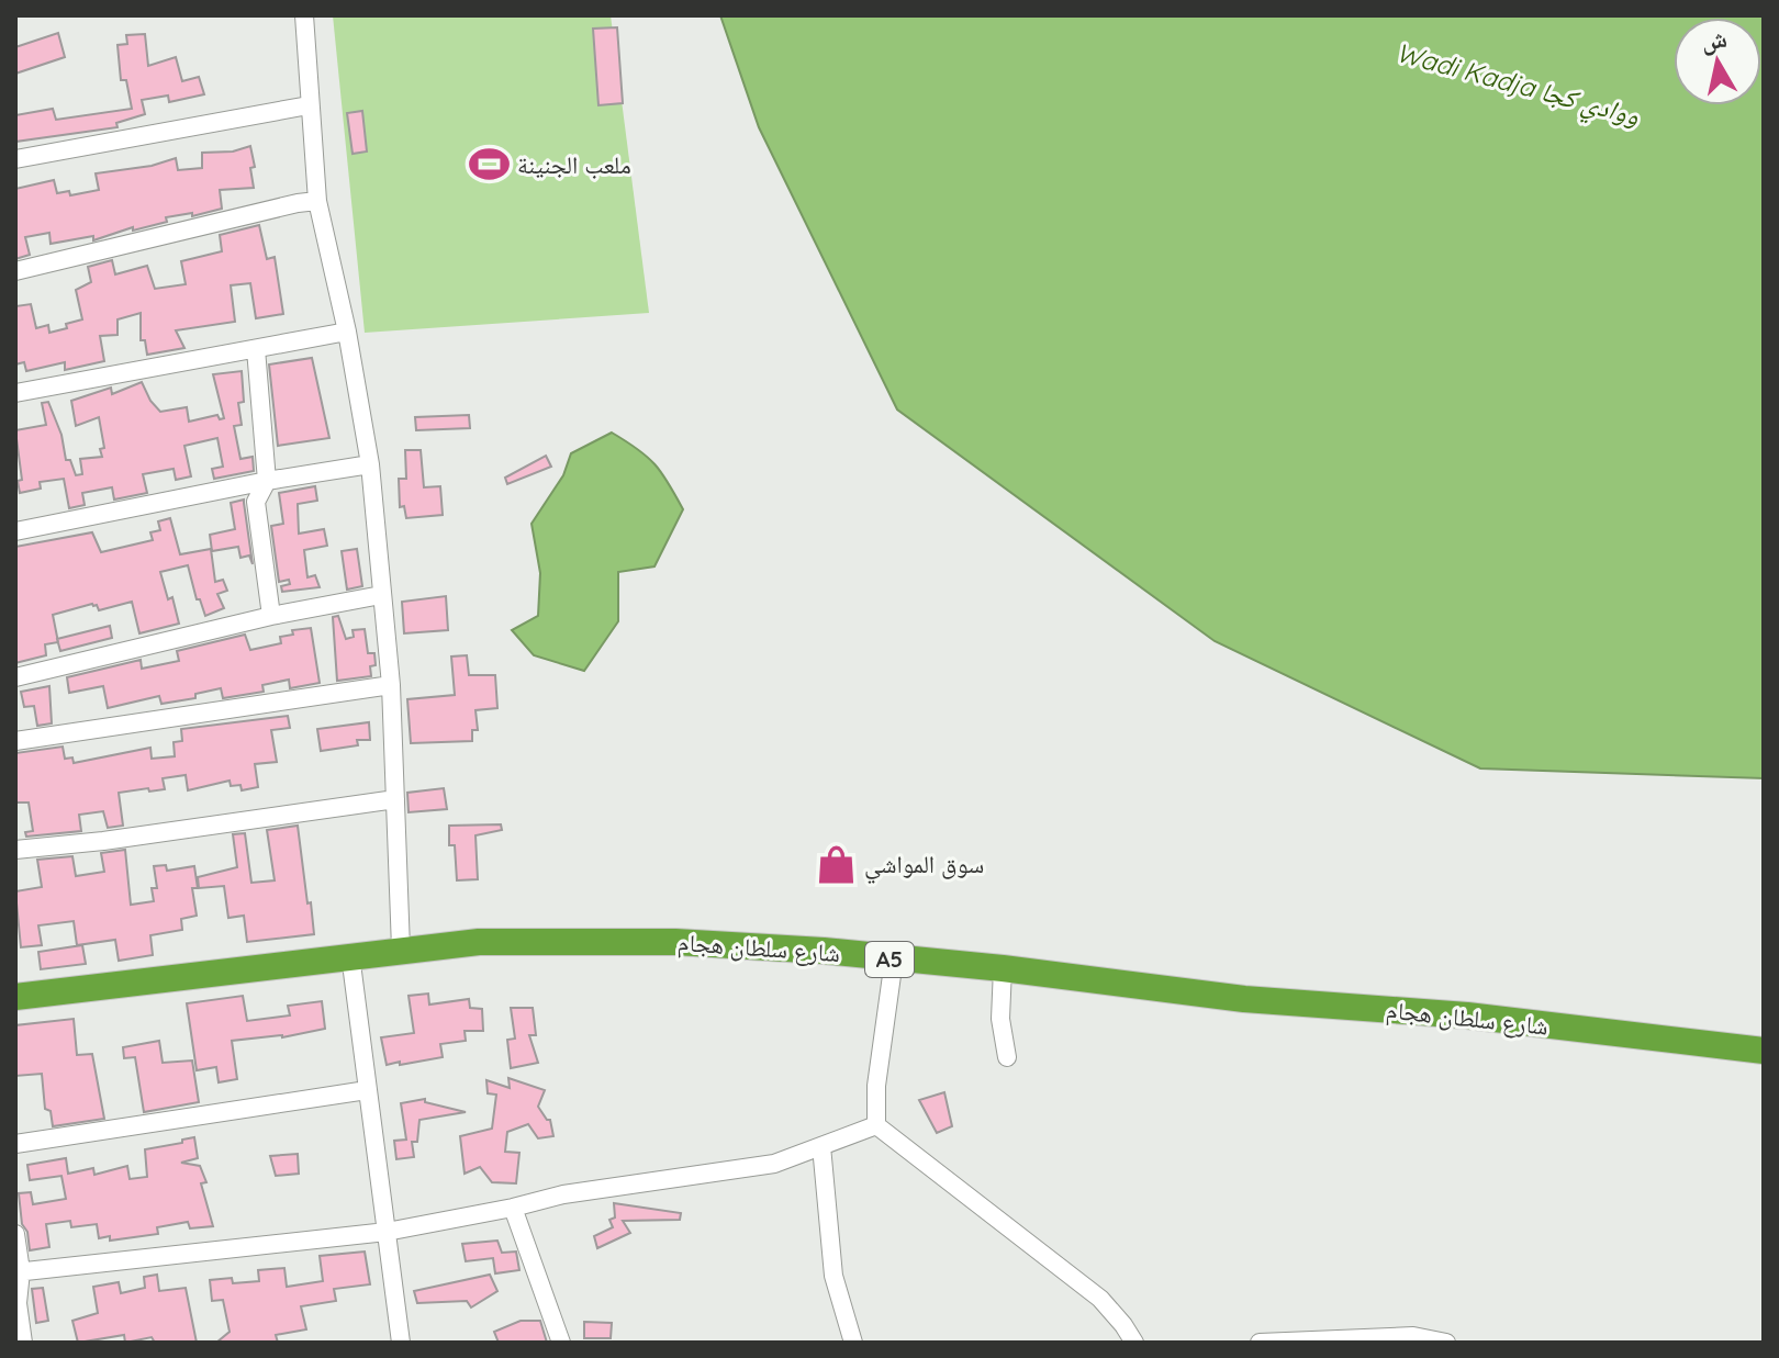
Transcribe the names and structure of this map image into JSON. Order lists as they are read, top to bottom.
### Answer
{
  "streets": {
    "highway": ["شارع سلطان هجام", "A5"]
  },
  "water": ["Wadi Kadja ووادي كجا"],
  "places": {
    "sports": ["ملعب الجنينة"],
    "shop": ["سوق المواشي"]
  },
  "north": "top"
}
